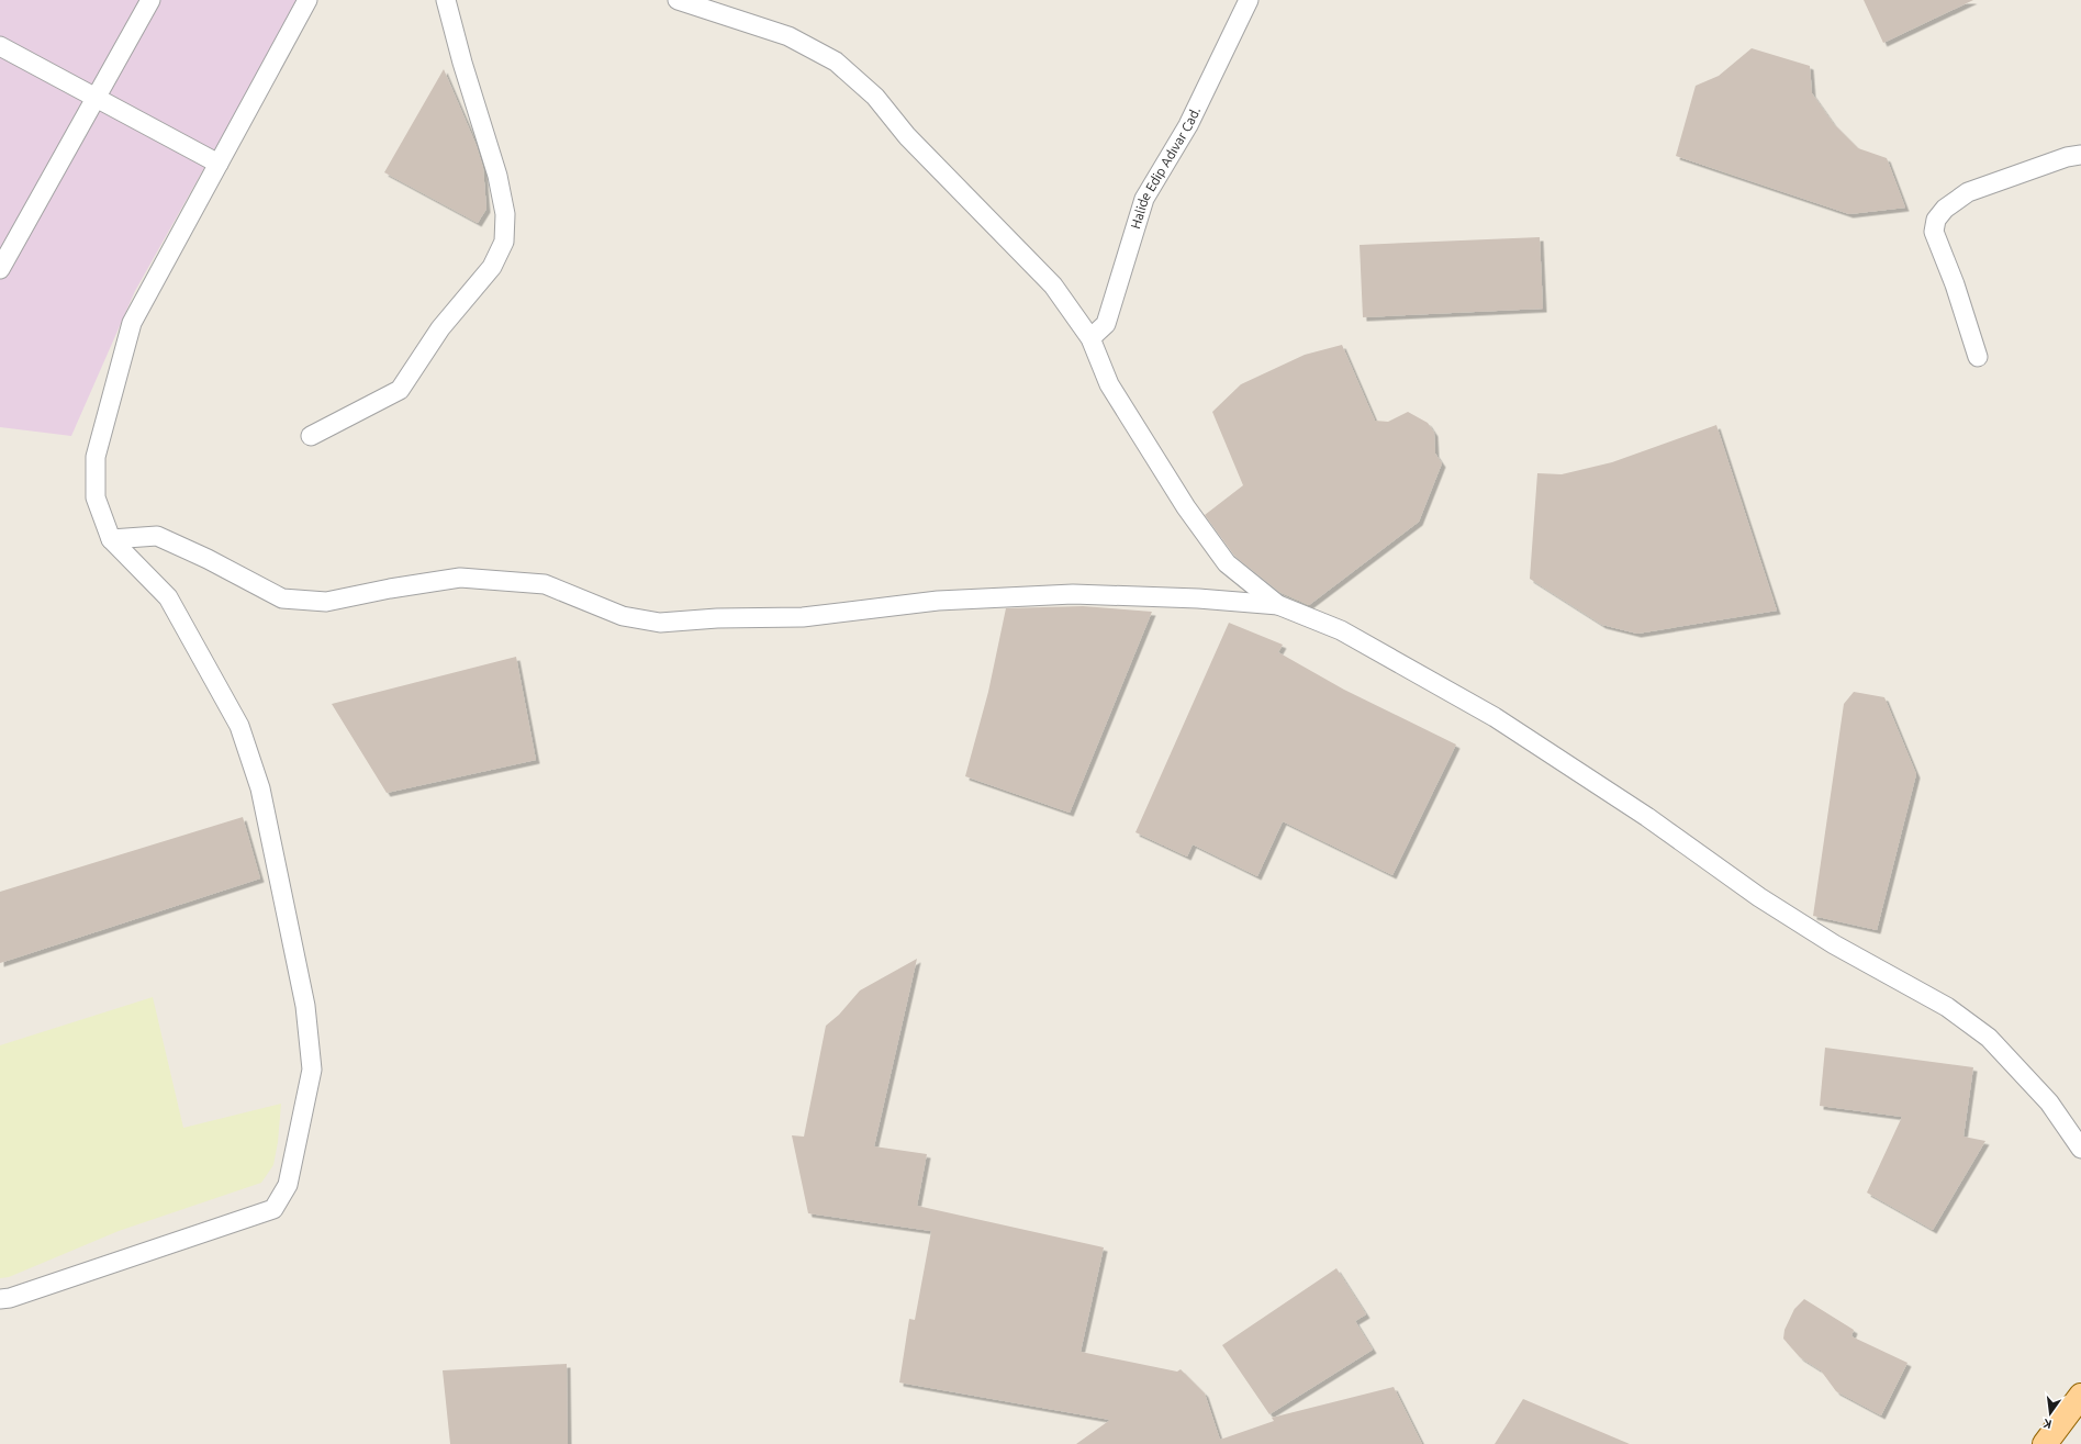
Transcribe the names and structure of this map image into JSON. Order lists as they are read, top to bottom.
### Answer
{
  "streets": {
    "street": ["Halide Edip Adıvar Cad."]
  },
  "north": "bottom"
}
